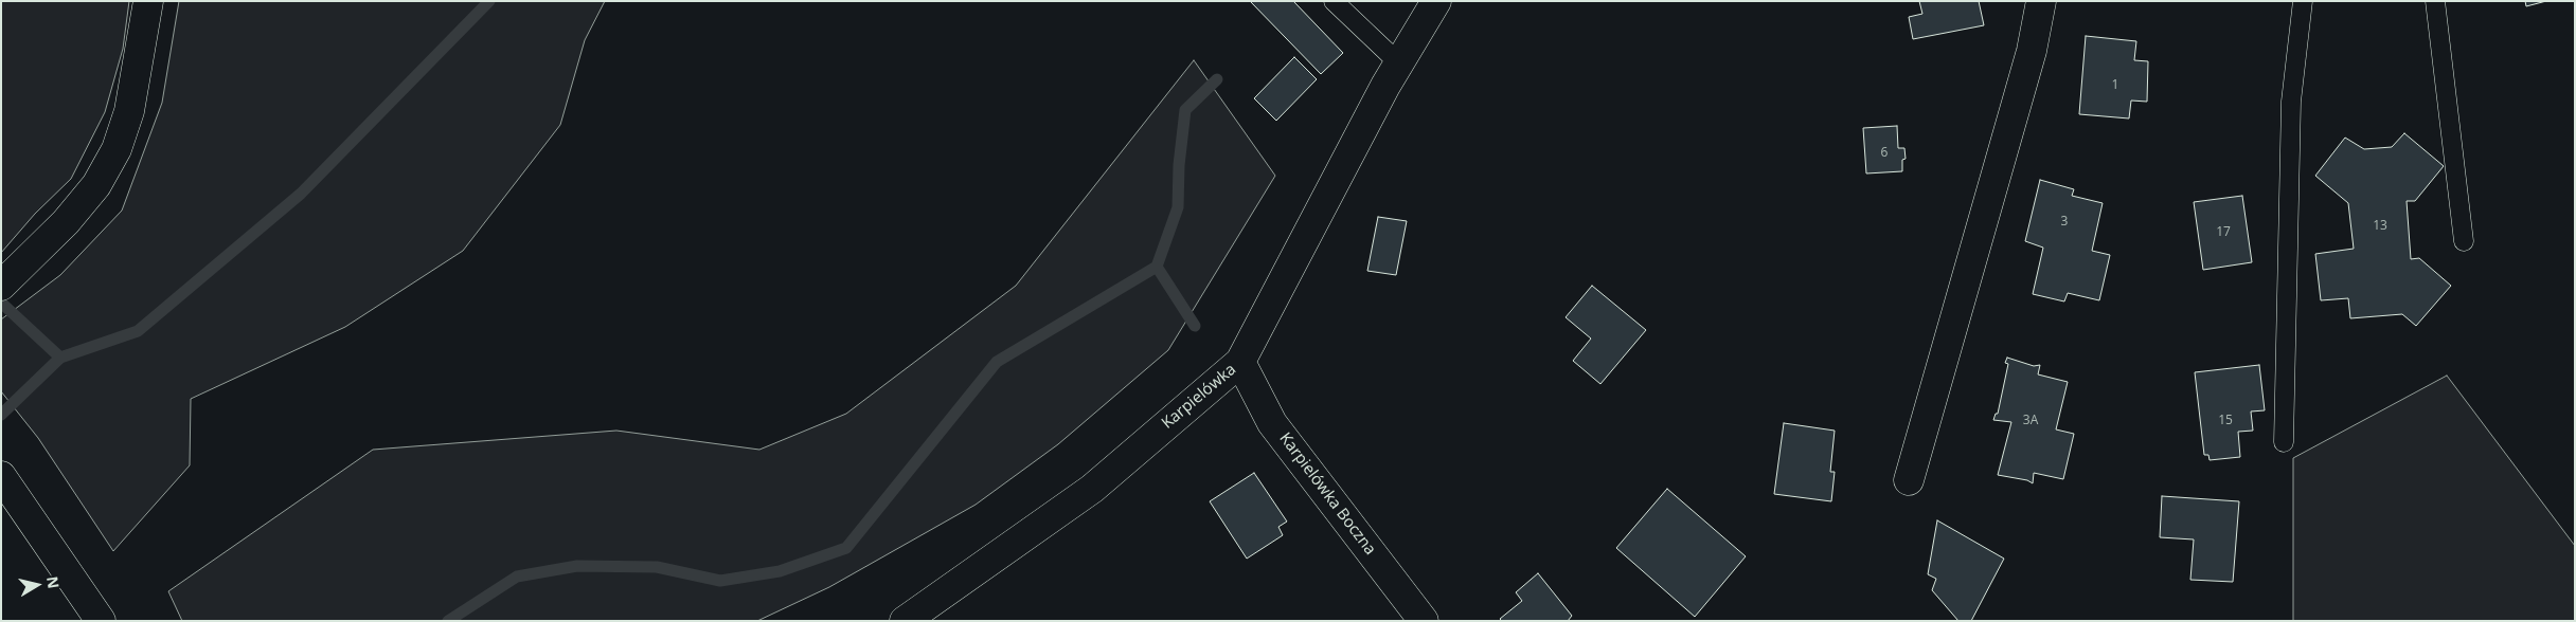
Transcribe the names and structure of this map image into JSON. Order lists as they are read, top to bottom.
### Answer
{
  "streets": {
    "street": ["Karpielówka", "Karpielówka Boczna"]
  },
  "crossings": [
    ["Karpielówka", "Karpielówka Boczna"]
  ],
  "house_numbers": [
    "1",
    "6",
    "3",
    "13",
    "17",
    "3A",
    "15"
  ],
  "north": "right"
}
